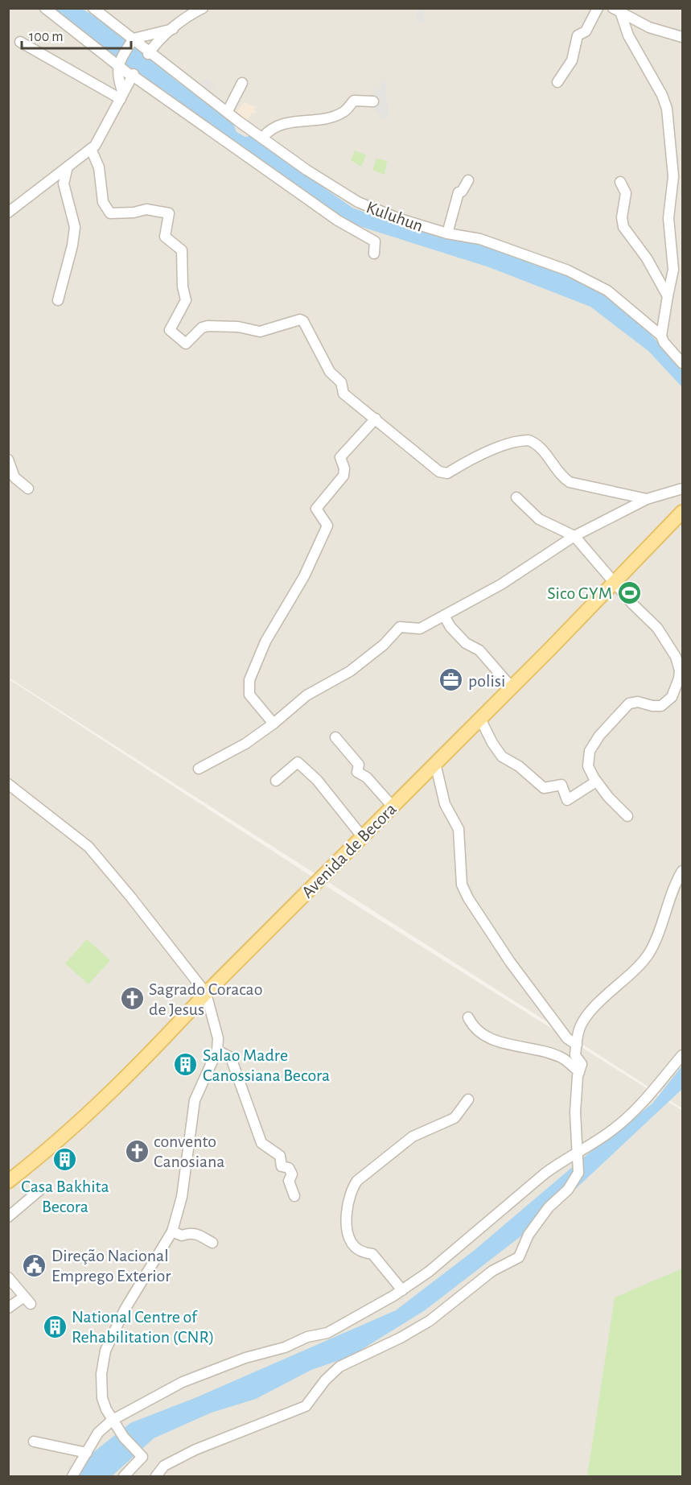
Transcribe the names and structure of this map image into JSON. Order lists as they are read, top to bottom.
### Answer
{
  "streets": {
    "main road": ["Avenida de Becora"],
    "street": ["Kuluhun"]
  },
  "places": {
    "sports": ["Sico GYM"],
    "office": ["polisi"],
    "church": ["Sagrado Coracao de Jesus", "convento Canosiana"],
    "building": ["Salao Madre Canossiana Becora", "Casa Bakhita Becora", "National Centre of Rehabilitation (CNR)"],
    "public building": ["Direção Nacional Emprego Exterior"]
  },
  "scale_bar": "100 m"
}
